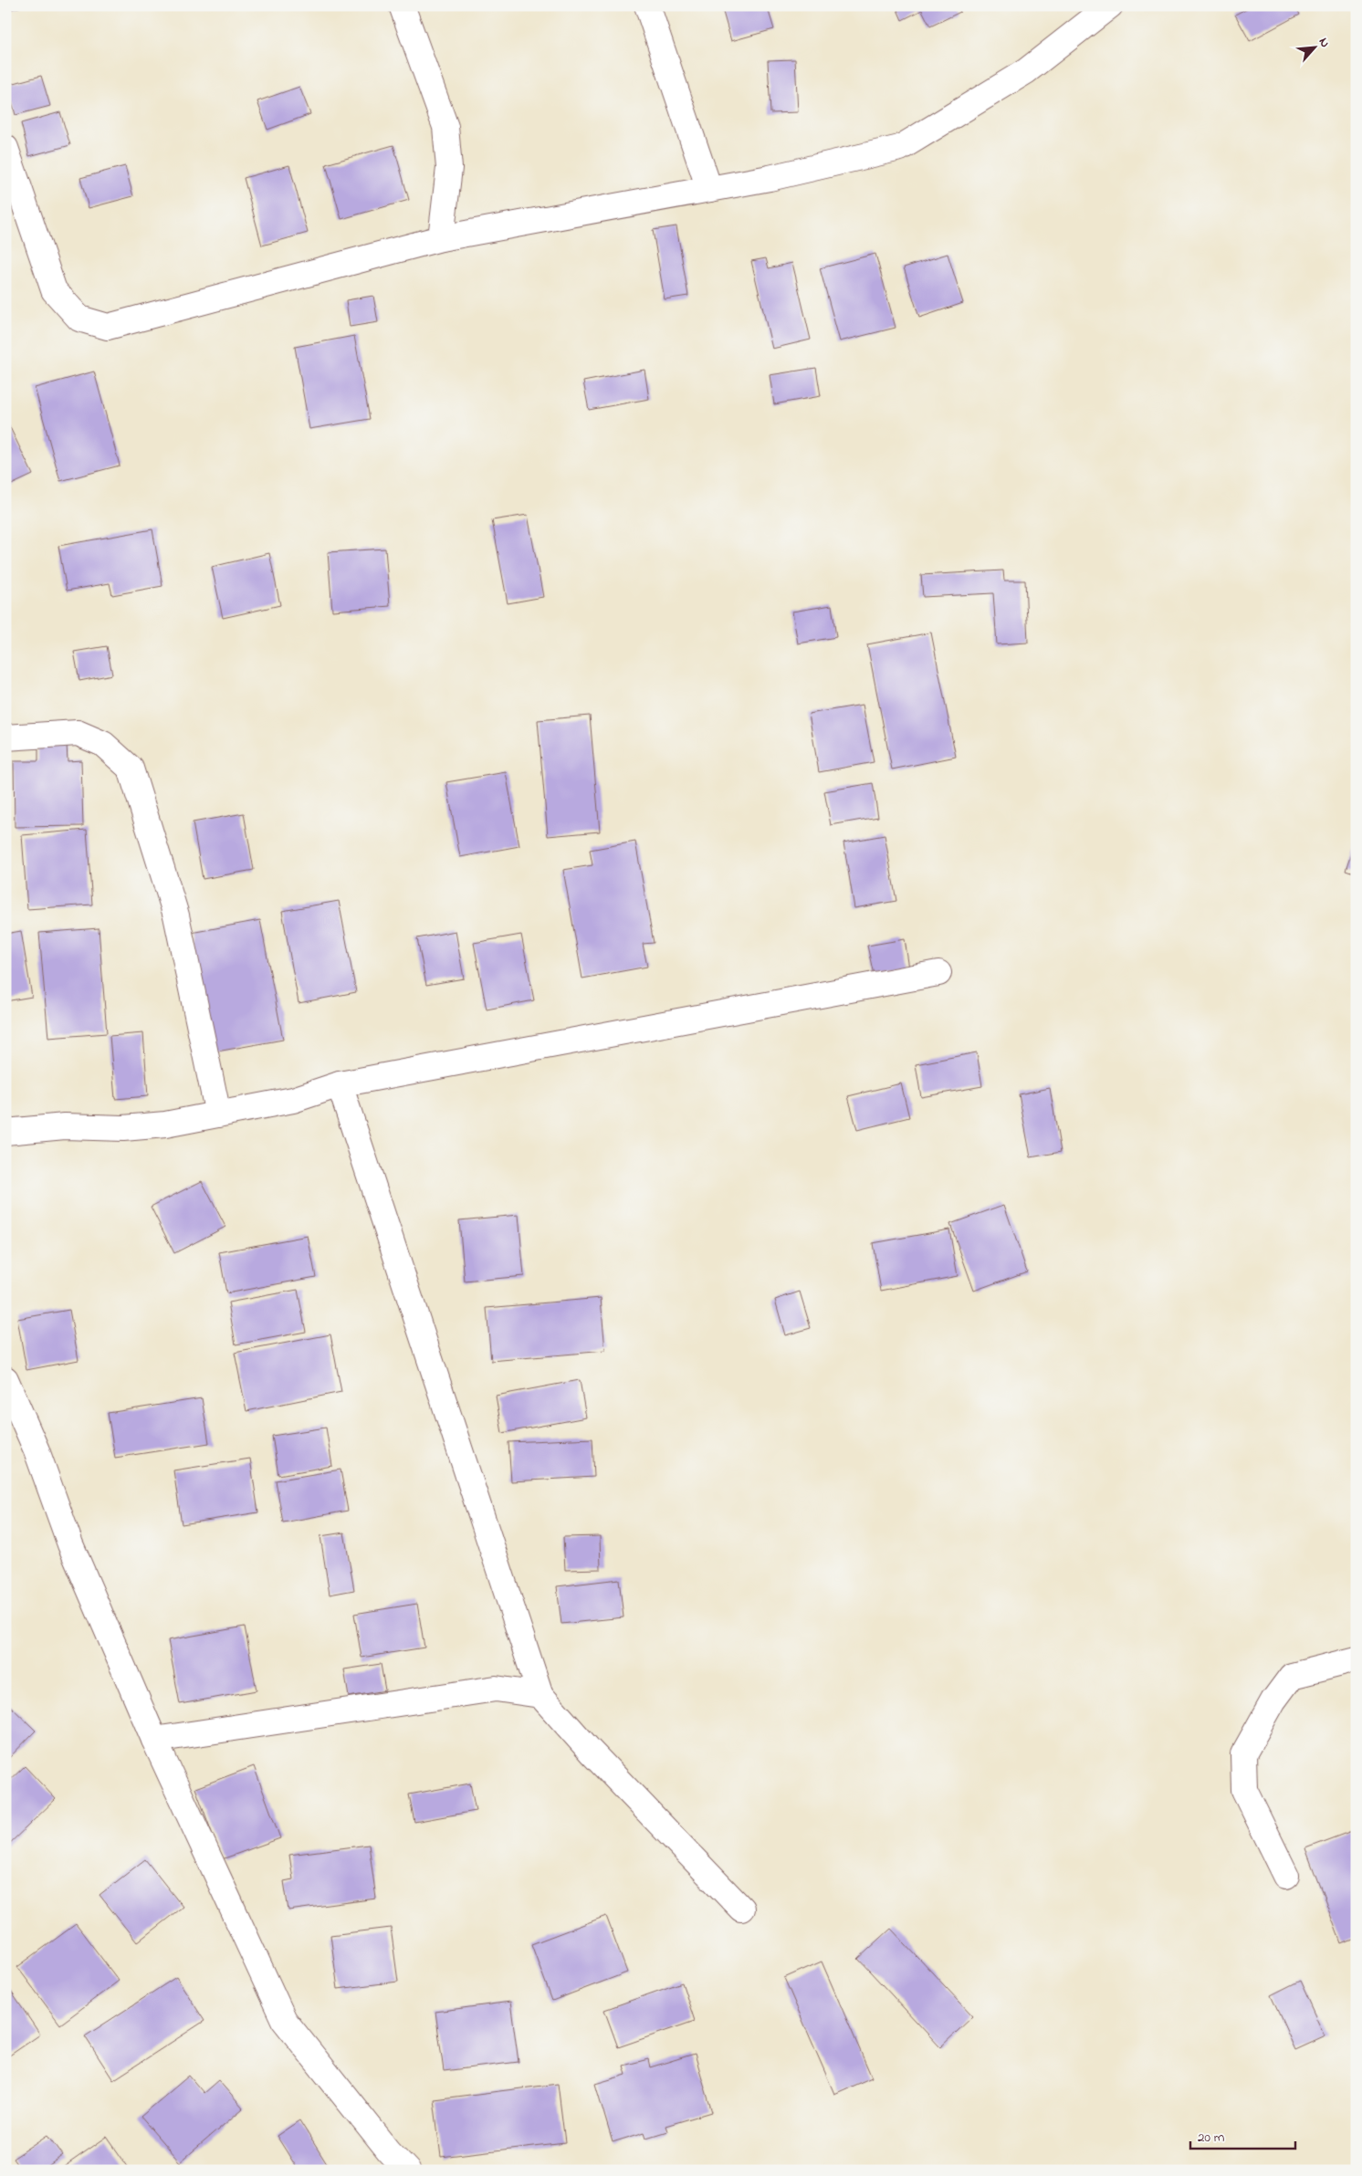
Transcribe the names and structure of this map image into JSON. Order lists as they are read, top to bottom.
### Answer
{
  "scale_bar": "20 m",
  "north": "top right"
}
